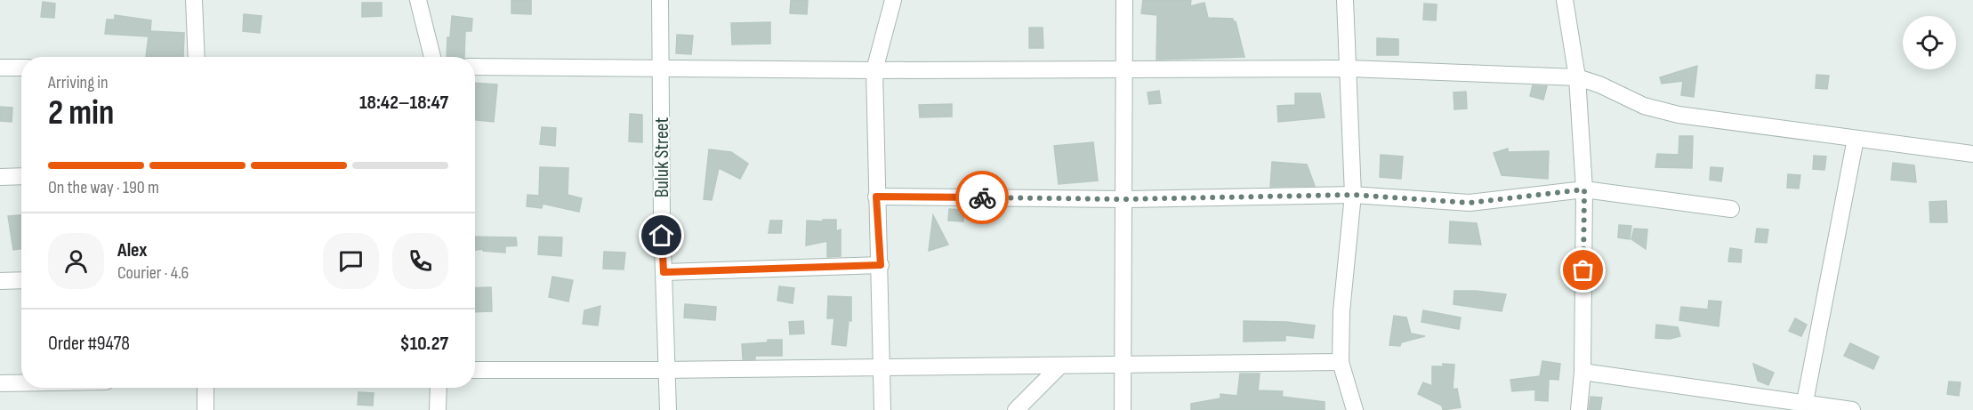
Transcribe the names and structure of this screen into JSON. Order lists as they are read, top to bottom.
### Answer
{
  "streets": {
    "street": ["Buluk Street"]
  },
  "page": {
    "heading": ["2 min", "Arriving in", "18:42–18:47"],
    "panel": [
      "Alex",
      "Courier · 4.6",
      "Order #9478",
      "$10.27"
    ],
    "bar": "On the way · 190 m"
  }
}
